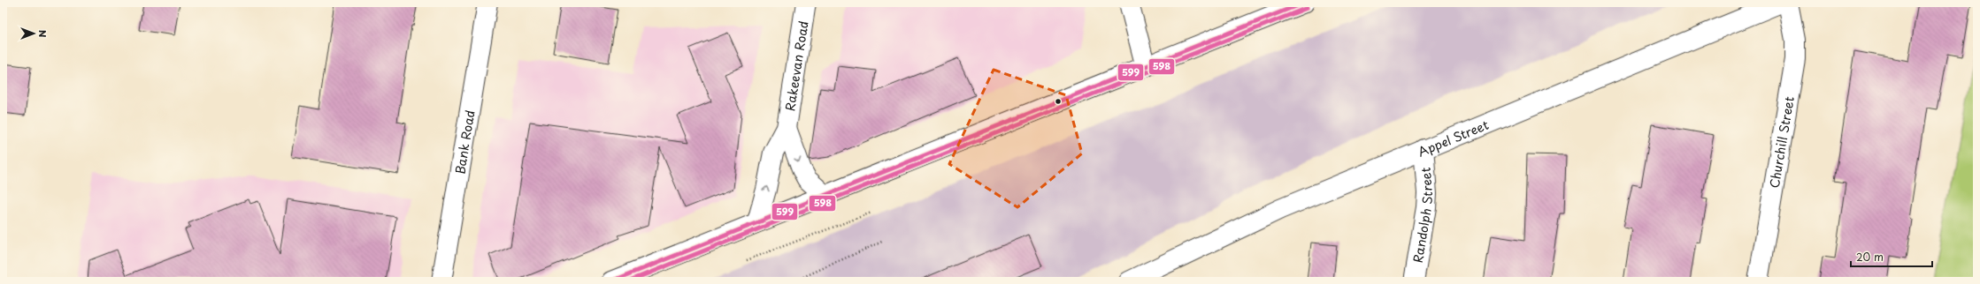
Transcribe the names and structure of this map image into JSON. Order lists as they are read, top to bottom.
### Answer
{
  "streets": {
    "street": [
      "Rakeevan Road",
      "Appel Street",
      "Bank Road",
      "Churchill Street",
      "Randolph Street"
    ]
  },
  "crossings": [
    ["Appel Street", "Randolph Street"]
  ],
  "lines": ["transit line 599", "transit line 598"],
  "scale_bar": "20 m",
  "north": "right"
}
